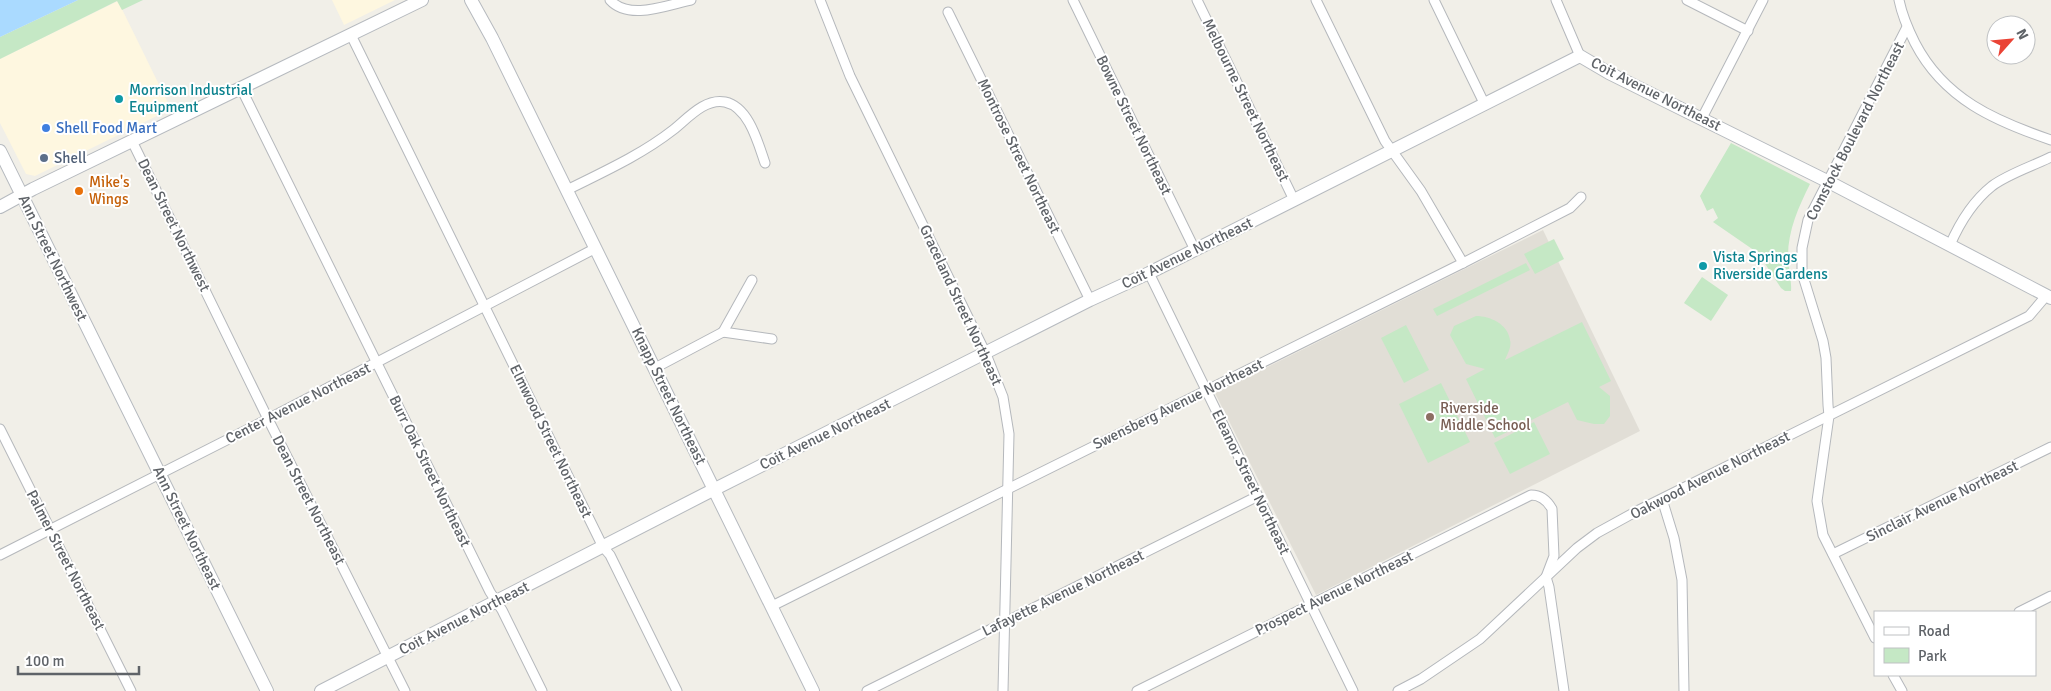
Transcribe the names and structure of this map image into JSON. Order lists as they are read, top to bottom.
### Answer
{
  "streets": {
    "street": [
      "Coit Avenue Northeast",
      "Melbourne Street Northeast",
      "Bowne Street Northeast",
      "Comstock Boulevard Northeast",
      "Montrose Street Northeast",
      "Dean Street Northwest",
      "Ann Street Northwest",
      "Graceland Street Northeast",
      "Knapp Street Northeast",
      "Center Avenue Northeast",
      "Swensberg Avenue Northeast",
      "Elmwood Street Northeast",
      "Burr Oak Street Northeast",
      "Oakwood Avenue Northeast",
      "Eleanor Street Northeast",
      "Dean Street Northeast",
      "Sinclair Avenue Northeast",
      "Ann Street Northeast",
      "Palmer Street Northeast",
      "Lafayette Avenue Northeast",
      "Prospect Avenue Northeast"
    ]
  },
  "crossings": [
    ["Coit Avenue Northeast", "Melbourne Street Northeast"],
    ["Coit Avenue Northeast", "Bowne Street Northeast"],
    ["Coit Avenue Northeast", "Comstock Boulevard Northeast"],
    ["Coit Avenue Northeast", "Montrose Street Northeast"],
    ["Coit Avenue Northeast", "Graceland Street Northeast"],
    ["Coit Avenue Northeast", "Knapp Street Northeast"],
    ["Coit Avenue Northeast", "Elmwood Street Northeast"],
    ["Coit Avenue Northeast", "Burr Oak Street Northeast"],
    ["Coit Avenue Northeast", "Oakwood Avenue Northeast"],
    ["Coit Avenue Northeast", "Eleanor Street Northeast"],
    ["Coit Avenue Northeast", "Dean Street Northeast"],
    ["Comstock Boulevard Northeast", "Oakwood Avenue Northeast"],
    ["Comstock Boulevard Northeast", "Sinclair Avenue Northeast"],
    ["Dean Street Northwest", "Dean Street Northeast"],
    ["Ann Street Northwest", "Ann Street Northeast"],
    ["Graceland Street Northeast", "Swensberg Avenue Northeast"],
    ["Graceland Street Northeast", "Lafayette Avenue Northeast"],
    ["Knapp Street Northeast", "Center Avenue Northeast"],
    ["Knapp Street Northeast", "Swensberg Avenue Northeast"],
    ["Center Avenue Northeast", "Elmwood Street Northeast"],
    ["Center Avenue Northeast", "Burr Oak Street Northeast"],
    ["Center Avenue Northeast", "Dean Street Northeast"],
    ["Center Avenue Northeast", "Ann Street Northeast"],
    ["Center Avenue Northeast", "Palmer Street Northeast"],
    ["Swensberg Avenue Northeast", "Eleanor Street Northeast"],
    ["Oakwood Avenue Northeast", "Prospect Avenue Northeast"],
    ["Eleanor Street Northeast", "Lafayette Avenue Northeast"],
    ["Eleanor Street Northeast", "Prospect Avenue Northeast"]
  ],
  "places": [
    "Morrison Industrial Equipment",
    "Shell Food Mart",
    "Shell",
    "Mike's Wings",
    "Vista Springs Riverside Gardens",
    "Riverside Middle School"
  ],
  "legend": ["Road", "Park"],
  "scale_bar": "100 m",
  "north": "top right"
}
